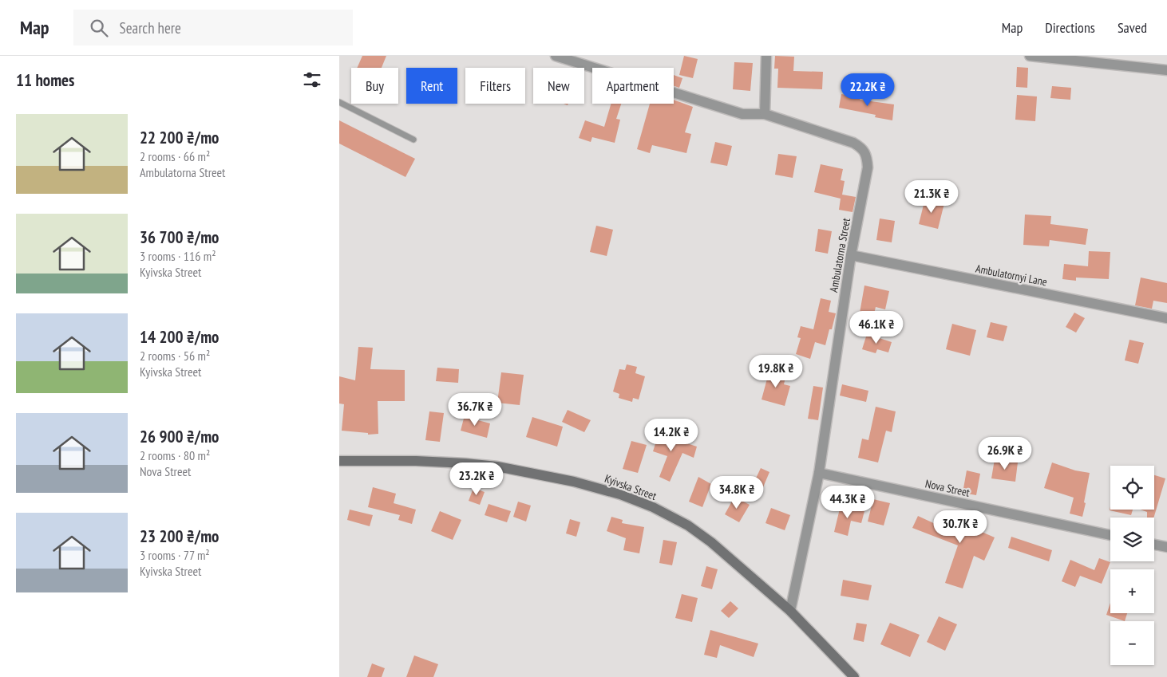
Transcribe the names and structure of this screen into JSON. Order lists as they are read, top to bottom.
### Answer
{
  "streets": {
    "street": [
      "Ambulatorna Street",
      "Ambulatornyi Lane",
      "Kyivska Street",
      "Nova Street"
    ]
  },
  "crossings": [
    ["Ambulatorna Street", "Ambulatornyi Lane"],
    ["Ambulatorna Street", "Kyivska Street"],
    ["Ambulatorna Street", "Nova Street"]
  ],
  "page": {
    "header": "Map",
    "search": "Search here",
    "nav": ["Map", "Directions", "Saved"],
    "heading": "11 homes",
    "chip": [
      "Buy",
      "Rent",
      "Filters",
      "New",
      "Apartment"
    ],
    "price": [
      "22.2K ₴",
      "21.3K ₴",
      "46.1K ₴",
      "19.8K ₴",
      "36.7K ₴",
      "14.2K ₴",
      "26.9K ₴",
      "23.2K ₴",
      "34.8K ₴",
      "44.3K ₴",
      "30.7K ₴"
    ],
    "list": [
      {
        "name": "22 200 ₴/mo",
        "note": "2 rooms · 66 m² · Ambulatorna Street"
      },
      {
        "name": "36 700 ₴/mo",
        "note": "3 rooms · 116 m² · Kyivska Street"
      },
      {
        "name": "14 200 ₴/mo",
        "note": "2 rooms · 56 m² · Kyivska Street"
      },
      {
        "name": "26 900 ₴/mo",
        "note": "2 rooms · 80 m² · Nova Street"
      },
      {
        "name": "23 200 ₴/mo",
        "note": "3 rooms · 77 m² · Kyivska Street"
      }
    ],
    "map_buttons": ["+", "−"]
  }
}
